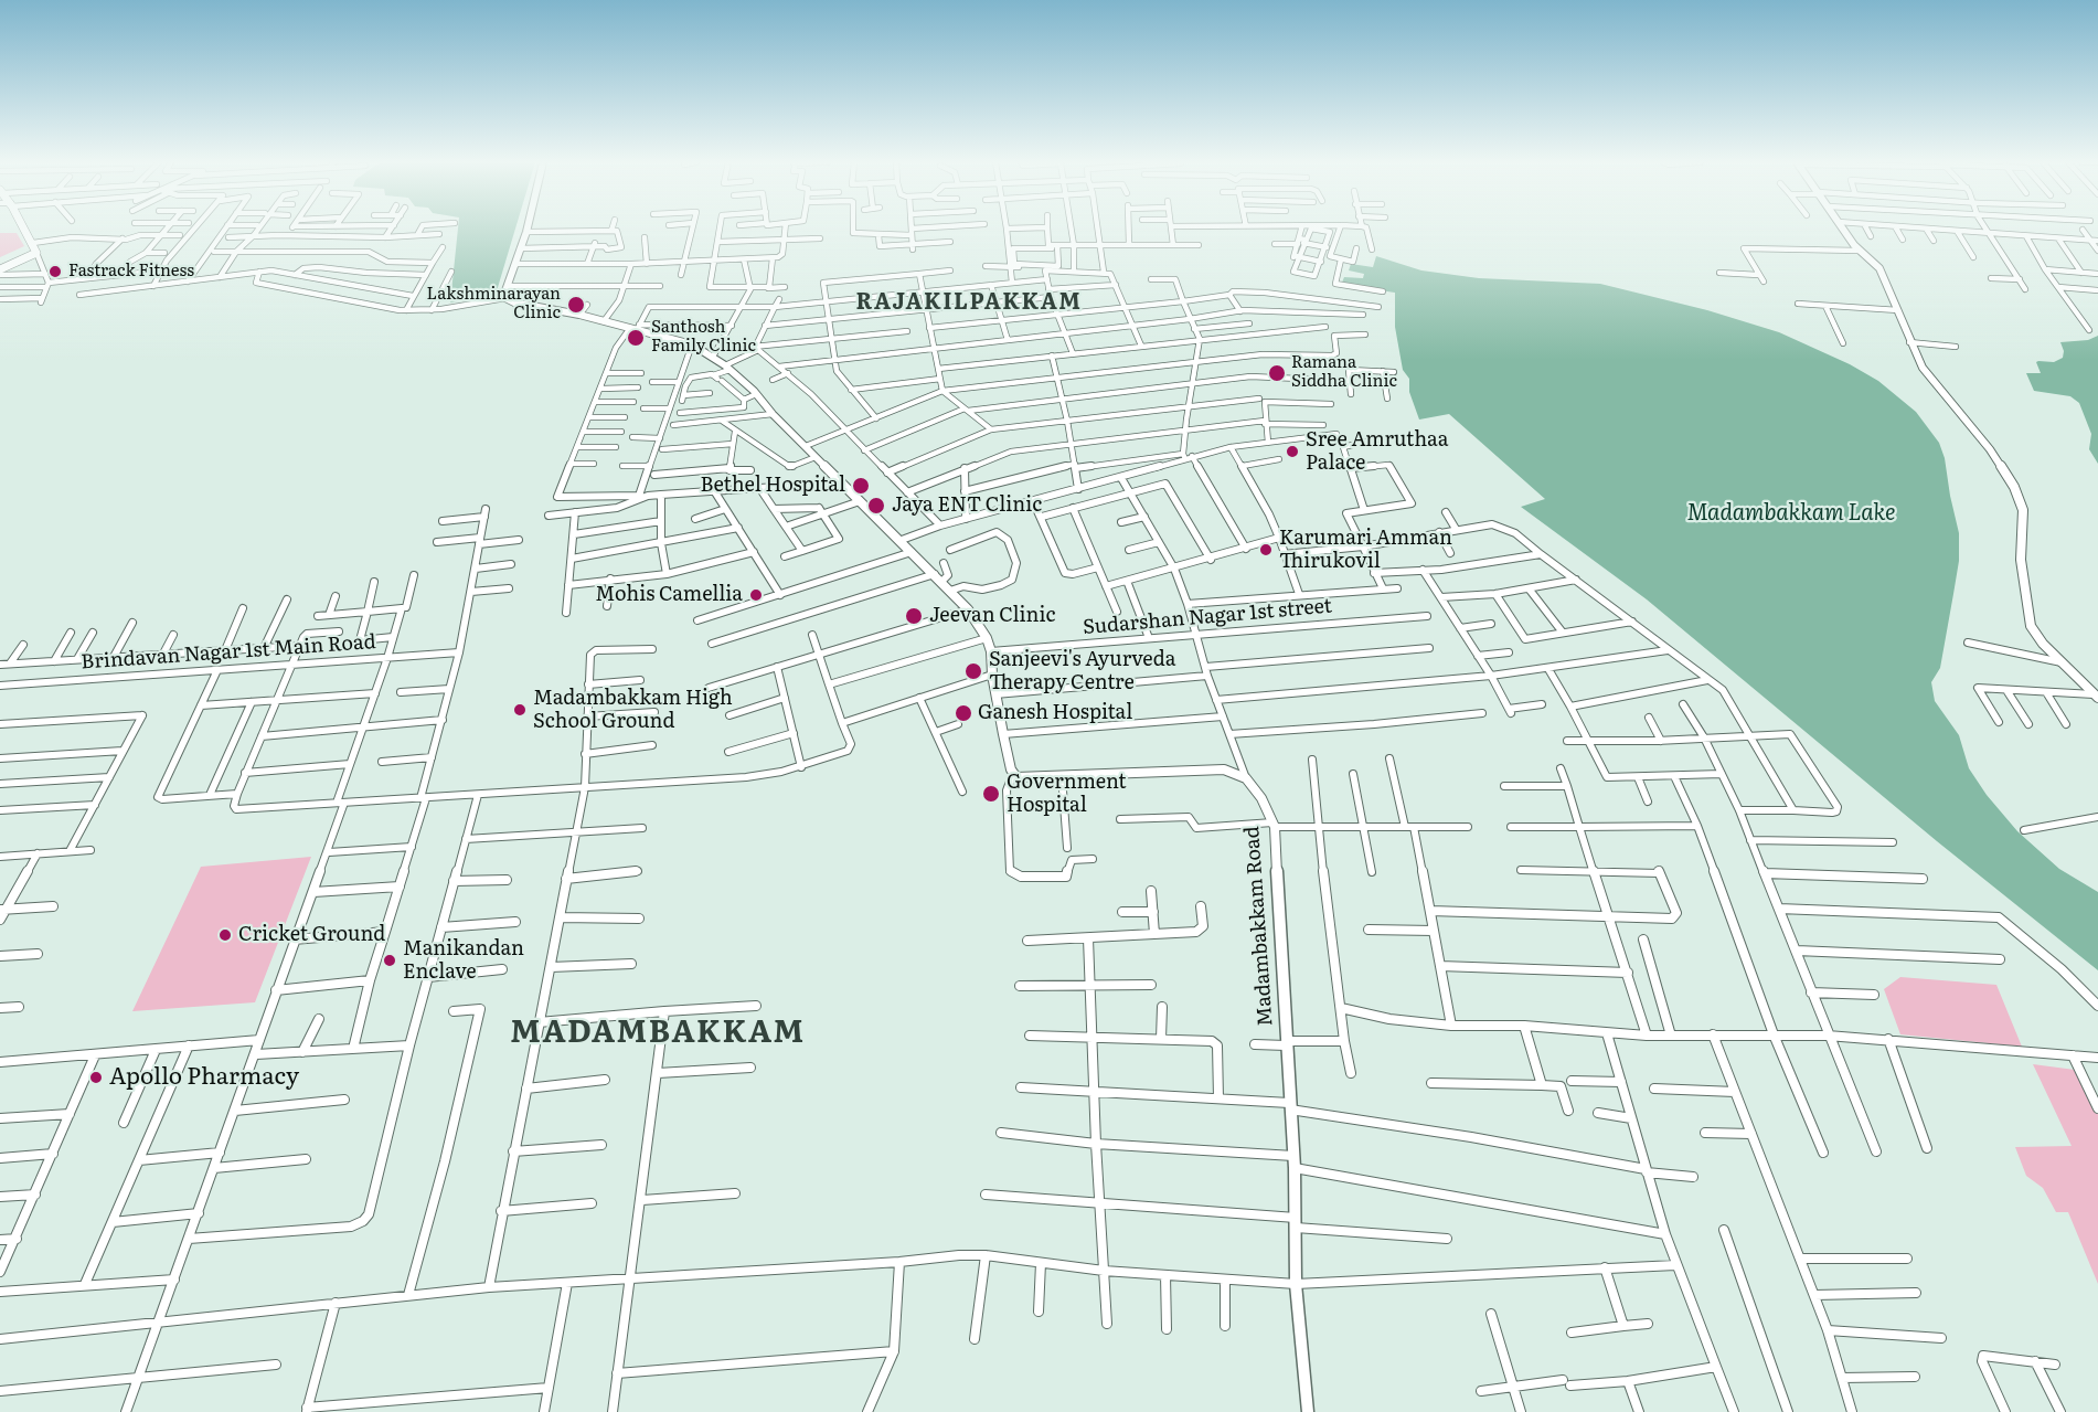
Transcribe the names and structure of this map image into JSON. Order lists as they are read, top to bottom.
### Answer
{
  "streets": {
    "street": ["Sudarshan Nagar 1st street", "Brindavan Nagar 1st Main Road", "Madambakkam Road"]
  },
  "districts": ["RAJAKILPAKKAM", "MADAMBAKKAM"],
  "water": ["Madambakkam Lake"],
  "places": [
    "Fastrack Fitness",
    "Lakshminarayan Clinic",
    "Santhosh Family Clinic",
    "Ramana Siddha Clinic",
    "Sree Amruthaa Palace",
    "Bethel Hospital",
    "Jaya ENT Clinic",
    "Karumari Amman Thirukovil",
    "Mohis Camellia",
    "Jeevan Clinic",
    "Sanjeevi's Ayurveda Therapy Centre",
    "Madambakkam High School Ground",
    "Ganesh Hospital",
    "Government Hospital",
    "Cricket Ground",
    "Manikandan Enclave",
    "Apollo Pharmacy"
  ]
}
